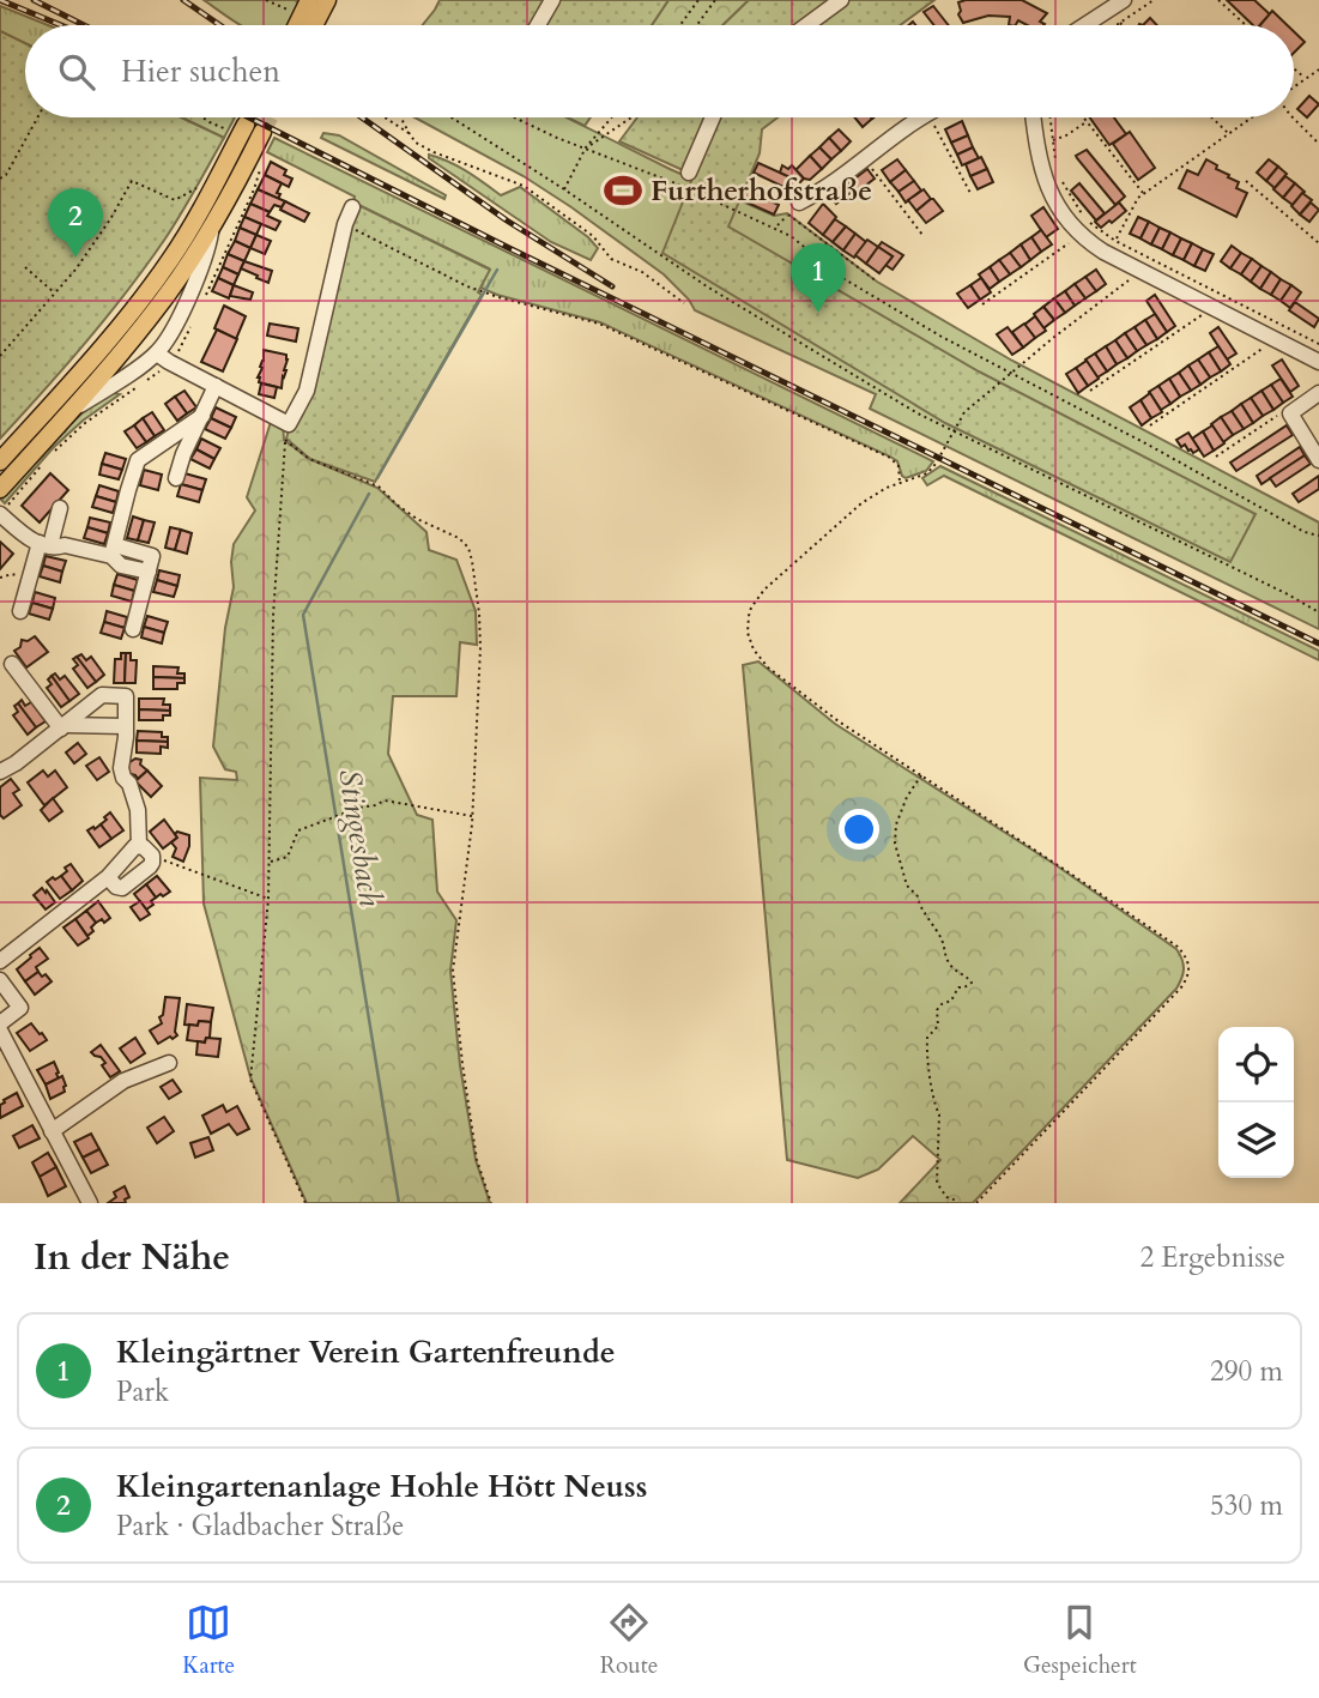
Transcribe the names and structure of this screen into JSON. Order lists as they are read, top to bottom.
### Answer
{
  "water": ["Stingesbach"],
  "places": {
    "sports": ["Furtherhofstraße"]
  },
  "page": {
    "search": "Hier suchen",
    "pins": ["2", "1"],
    "heading": ["In der Nähe", "2 Ergebnisse"],
    "list": [
      {
        "mark": "1",
        "name": "Kleingärtner Verein Gartenfreunde",
        "note": "Park",
        "value": "290 m"
      },
      {
        "mark": "2",
        "name": "Kleingartenanlage Hohle Hött Neuss",
        "note": "Park · Gladbacher Straße",
        "value": "530 m"
      }
    ],
    "nav": ["Karte", "Route", "Gespeichert"]
  }
}
